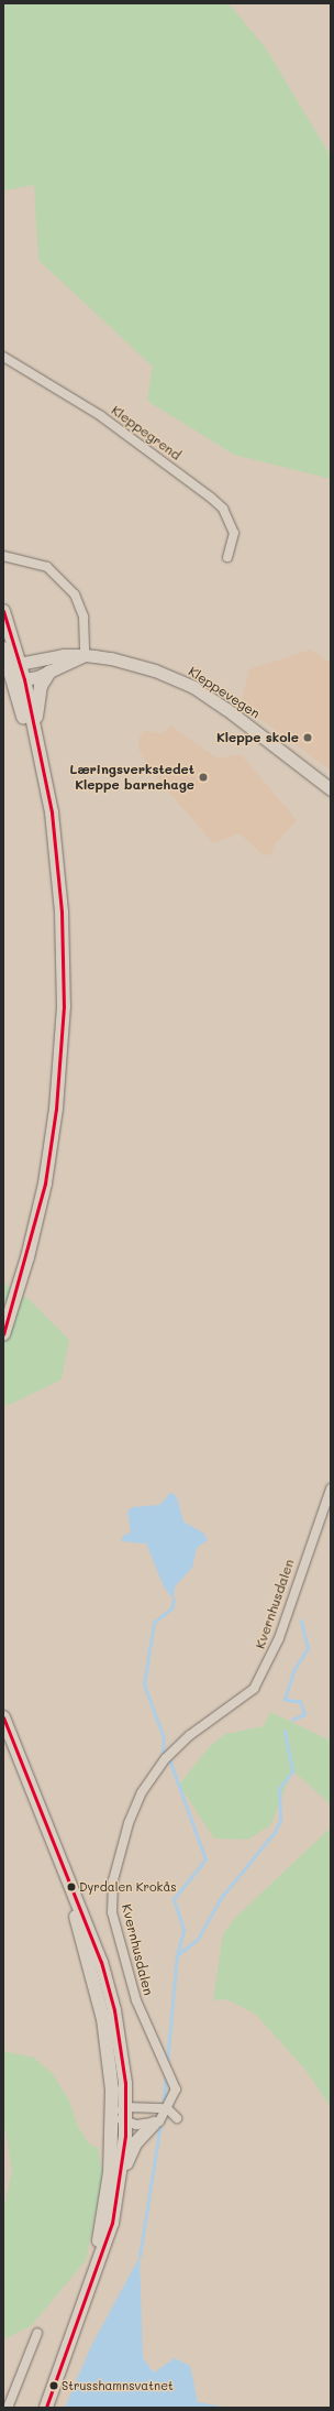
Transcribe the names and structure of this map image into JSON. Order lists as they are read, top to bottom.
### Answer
{
  "streets": {
    "main road": ["Kleppevegen"],
    "street": ["Kleppegrend", "Kvernhusdalen"]
  },
  "places": [
    "Kleppe skole",
    "Læringsverkstedet Kleppe barnehage",
    "Dyrdalen Krokås",
    "Strusshamnsvatnet"
  ]
}
